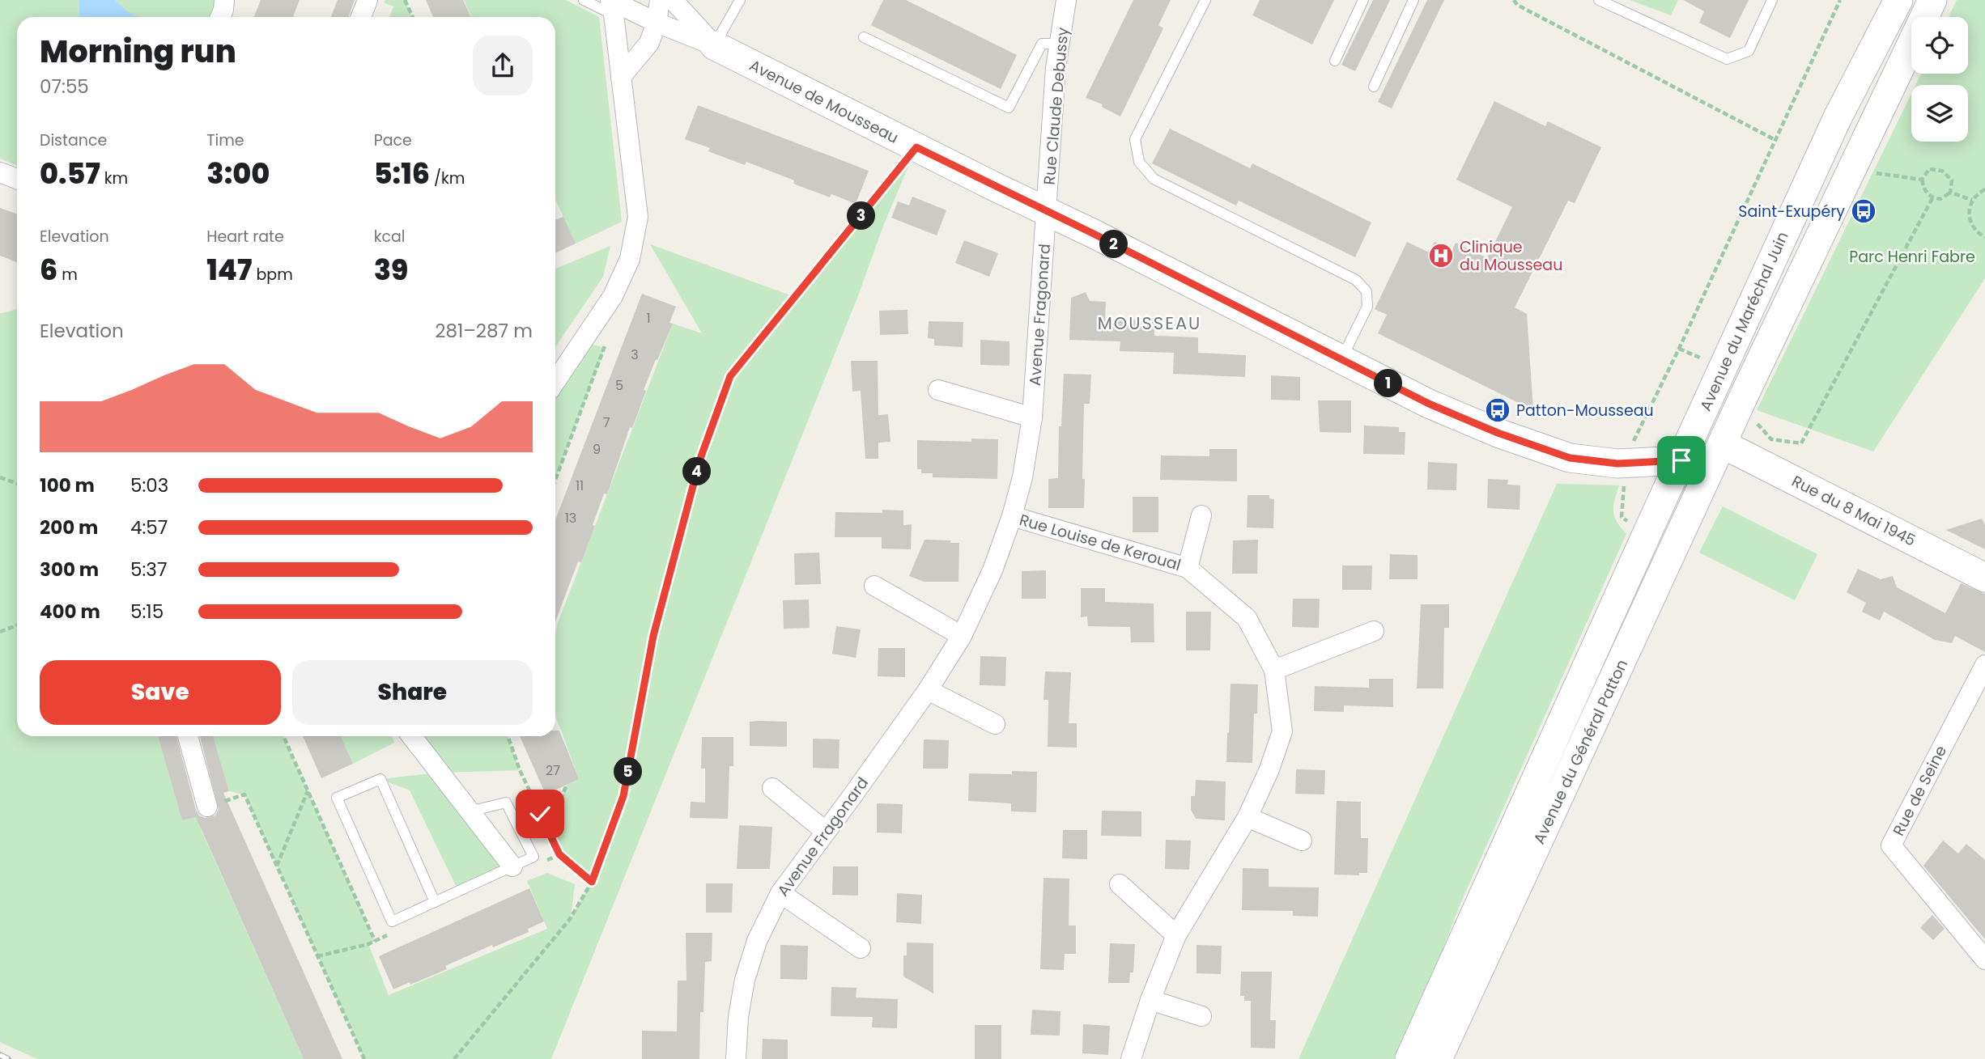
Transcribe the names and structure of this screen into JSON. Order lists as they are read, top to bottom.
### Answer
{
  "streets": {
    "main road": [
      "Avenue de Mousseau",
      "Avenue du Maréchal Juin",
      "Rue du 8 Mai 1945",
      "Avenue du Général Patton"
    ],
    "street": [
      "Rue Claude Debussy",
      "Avenue Fragonard",
      "Rue Louise de Keroual",
      "Rue de Seine"
    ]
  },
  "crossings": [
    ["Avenue de Mousseau", "Rue Claude Debussy"],
    ["Avenue de Mousseau", "Avenue Fragonard"],
    ["Avenue de Mousseau", "Avenue du Maréchal Juin"],
    ["Avenue de Mousseau", "Rue du 8 Mai 1945"],
    ["Avenue de Mousseau", "Avenue du Général Patton"],
    ["Rue Claude Debussy", "Avenue Fragonard"],
    ["Avenue Fragonard", "Rue Louise de Keroual"],
    ["Avenue du Maréchal Juin", "Rue du 8 Mai 1945"],
    ["Avenue du Maréchal Juin", "Avenue du Général Patton"],
    ["Rue du 8 Mai 1945", "Avenue du Général Patton"]
  ],
  "districts": ["MOUSSEAU"],
  "parks": ["Parc Henri Fabre"],
  "places": {
    "bus stop": ["Saint-Exupéry", "Patton-Mousseau"],
    "hospital": ["Clinique du Mousseau"]
  },
  "house_numbers": [
    "1",
    "3",
    "5",
    "7",
    "9",
    "11",
    "13",
    "27"
  ],
  "page": {
    "heading": ["Morning run", "07:55"],
    "stats": [
      ["Distance", "0.57 km"],
      ["Time", "3:00"],
      ["Pace", "5:16 /km"],
      ["Elevation", "6 m"],
      ["Heart rate", "147 bpm"],
      ["kcal", "39"]
    ],
    "pins": [
      "3",
      "2",
      "1",
      "4",
      "5"
    ],
    "chart": ["Elevation", "281–287 m"],
    "list": [
      {
        "name": "100 m",
        "note": "5:03"
      },
      {
        "name": "200 m",
        "note": "4:57"
      },
      {
        "name": "300 m",
        "note": "5:37"
      },
      {
        "name": "400 m",
        "note": "5:15"
      }
    ],
    "buttons": ["Save", "Share"]
  }
}
